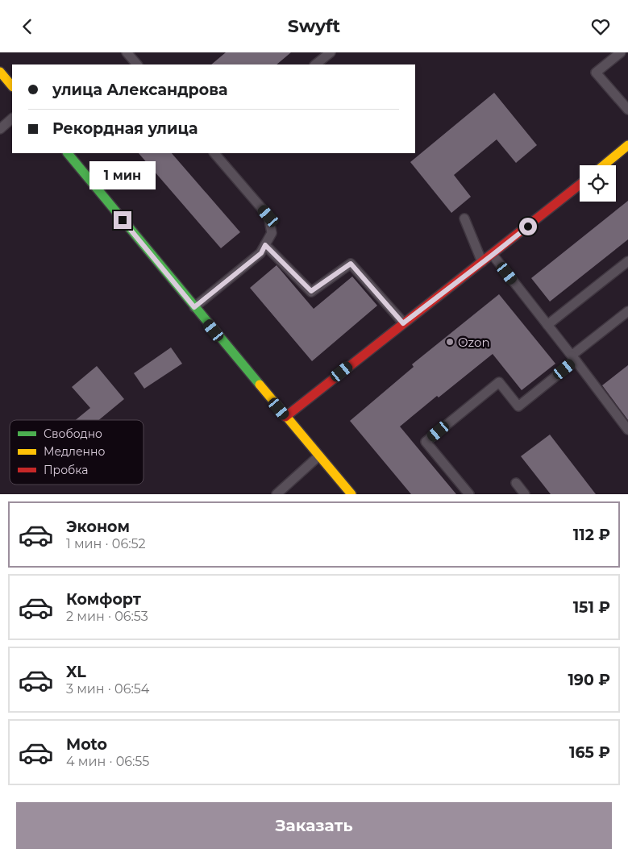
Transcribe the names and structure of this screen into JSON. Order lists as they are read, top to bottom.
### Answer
{
  "places": ["Ozon"],
  "legend": ["Свободно", "Медленно", "Пробка"],
  "page": {
    "header": "Swyft",
    "banner": ["улица Александрова", "Рекордная улица"],
    "bubble": "1 мин",
    "list": [
      {
        "name": "Эконом",
        "note": "1 мин · 06:52",
        "value": "112 ₽"
      },
      {
        "name": "Комфорт",
        "note": "2 мин · 06:53",
        "value": "151 ₽"
      },
      {
        "name": "XL",
        "note": "3 мин · 06:54",
        "value": "190 ₽"
      },
      {
        "name": "Moto",
        "note": "4 мин · 06:55",
        "value": "165 ₽"
      }
    ],
    "buttons": "Заказать"
  }
}
